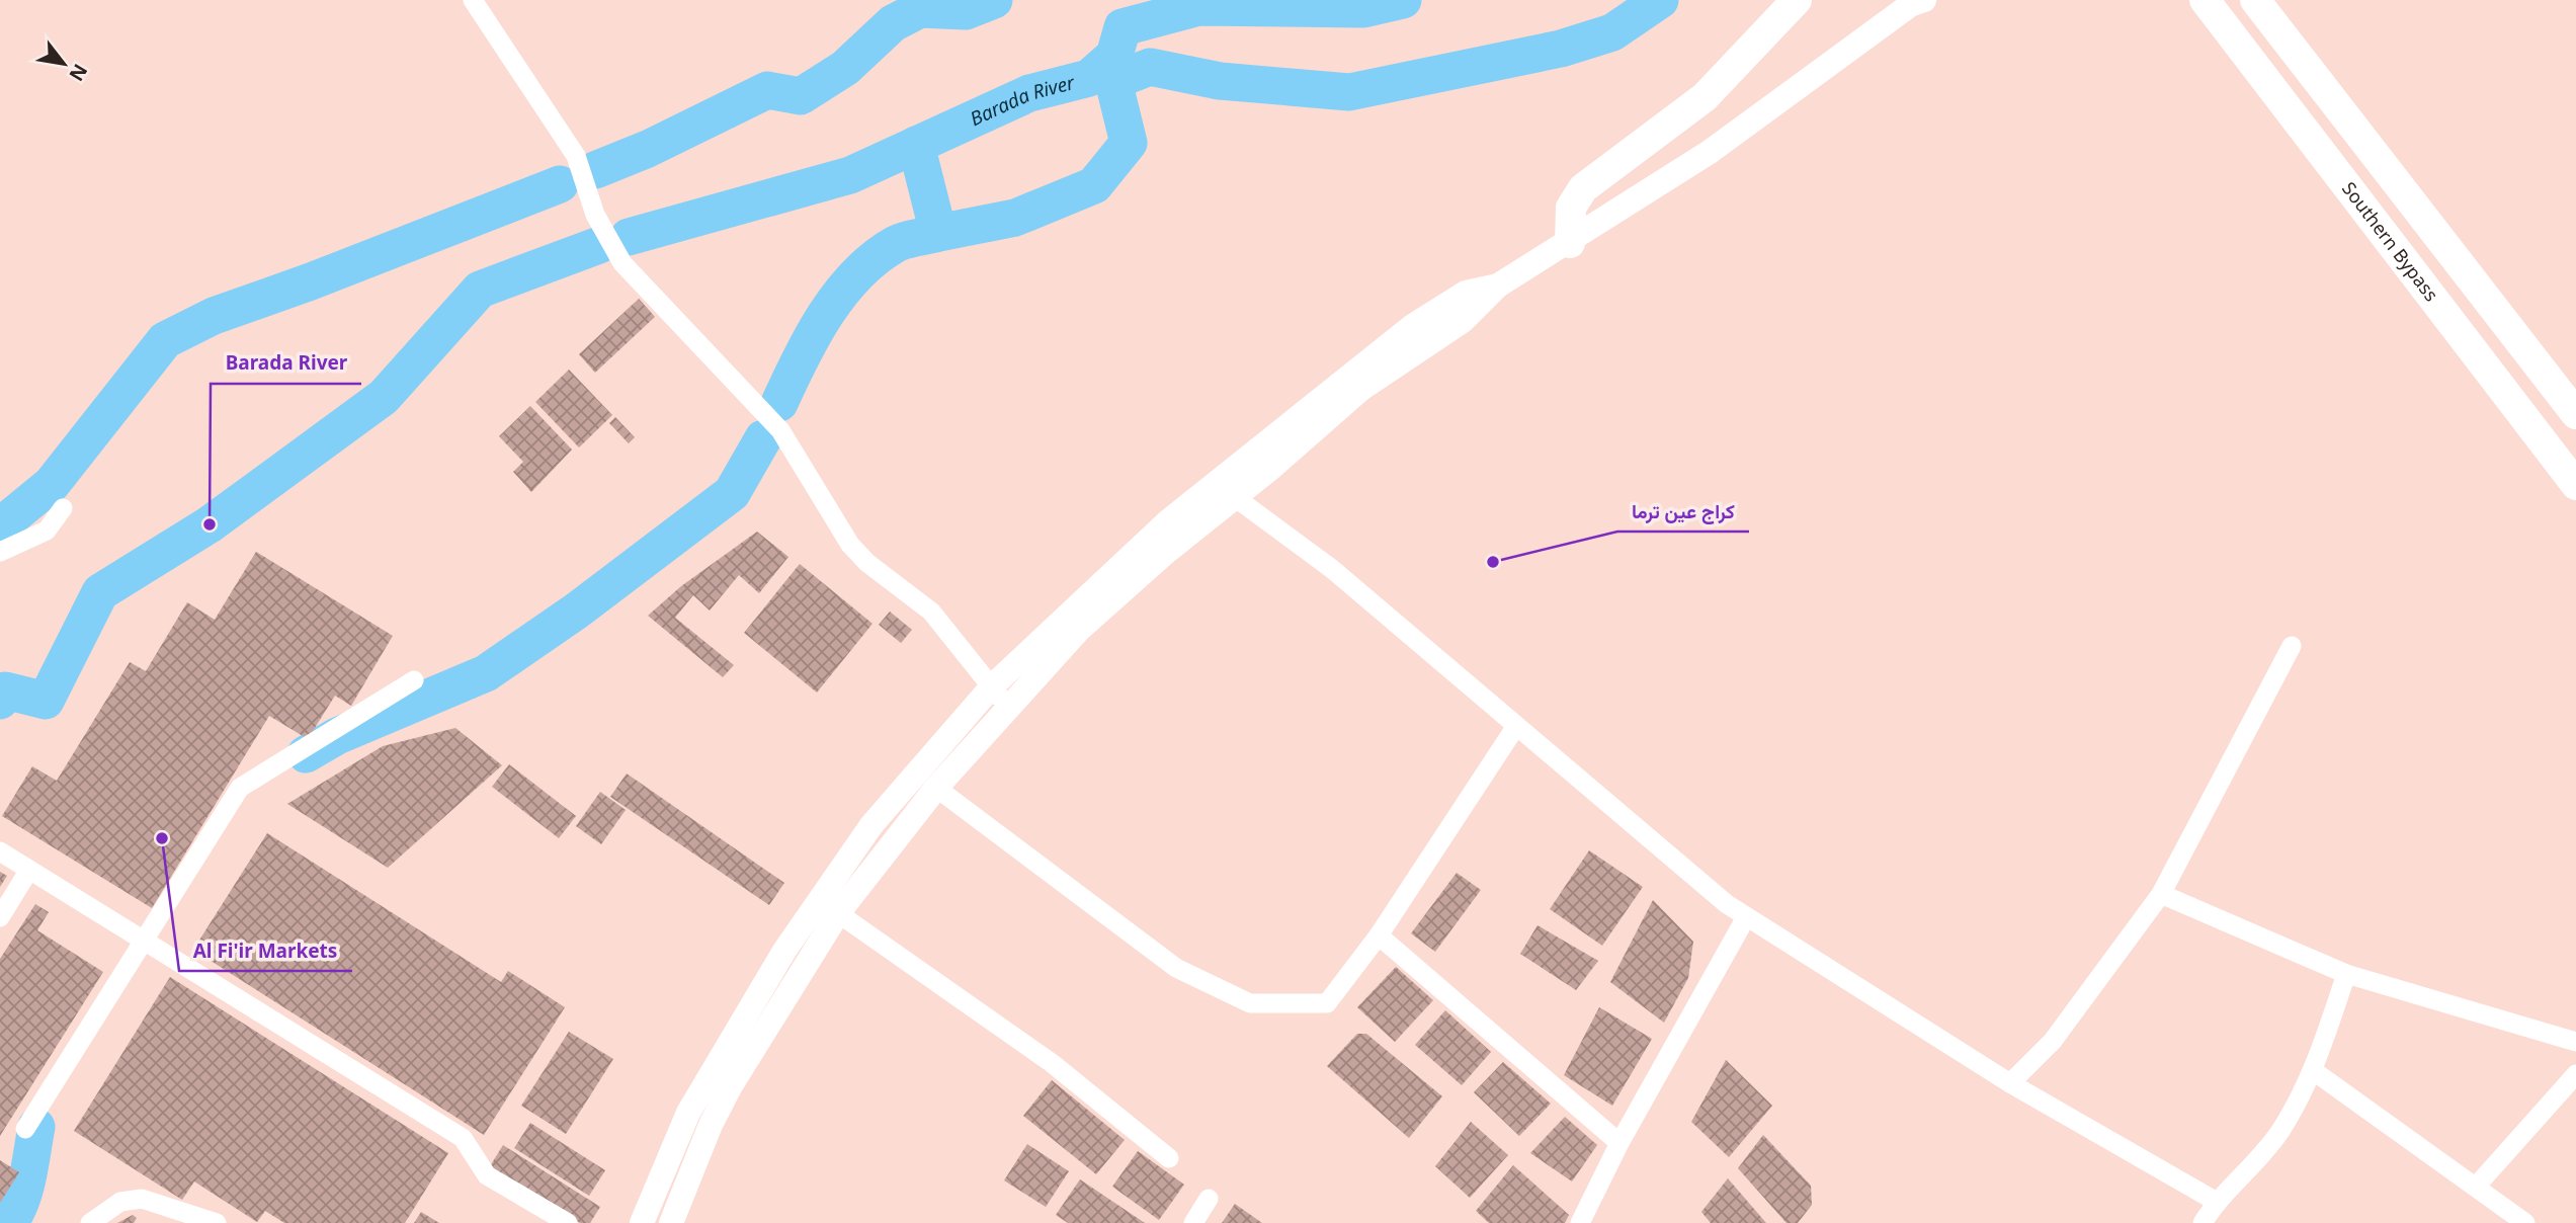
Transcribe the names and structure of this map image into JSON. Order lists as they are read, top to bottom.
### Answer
{
  "streets": {
    "highway": ["Southern Bypass"]
  },
  "water": ["Barada River"],
  "places": ["Barada River", "كراج عين ترما", "Al Fi'ir Markets"],
  "north": "bottom right"
}
